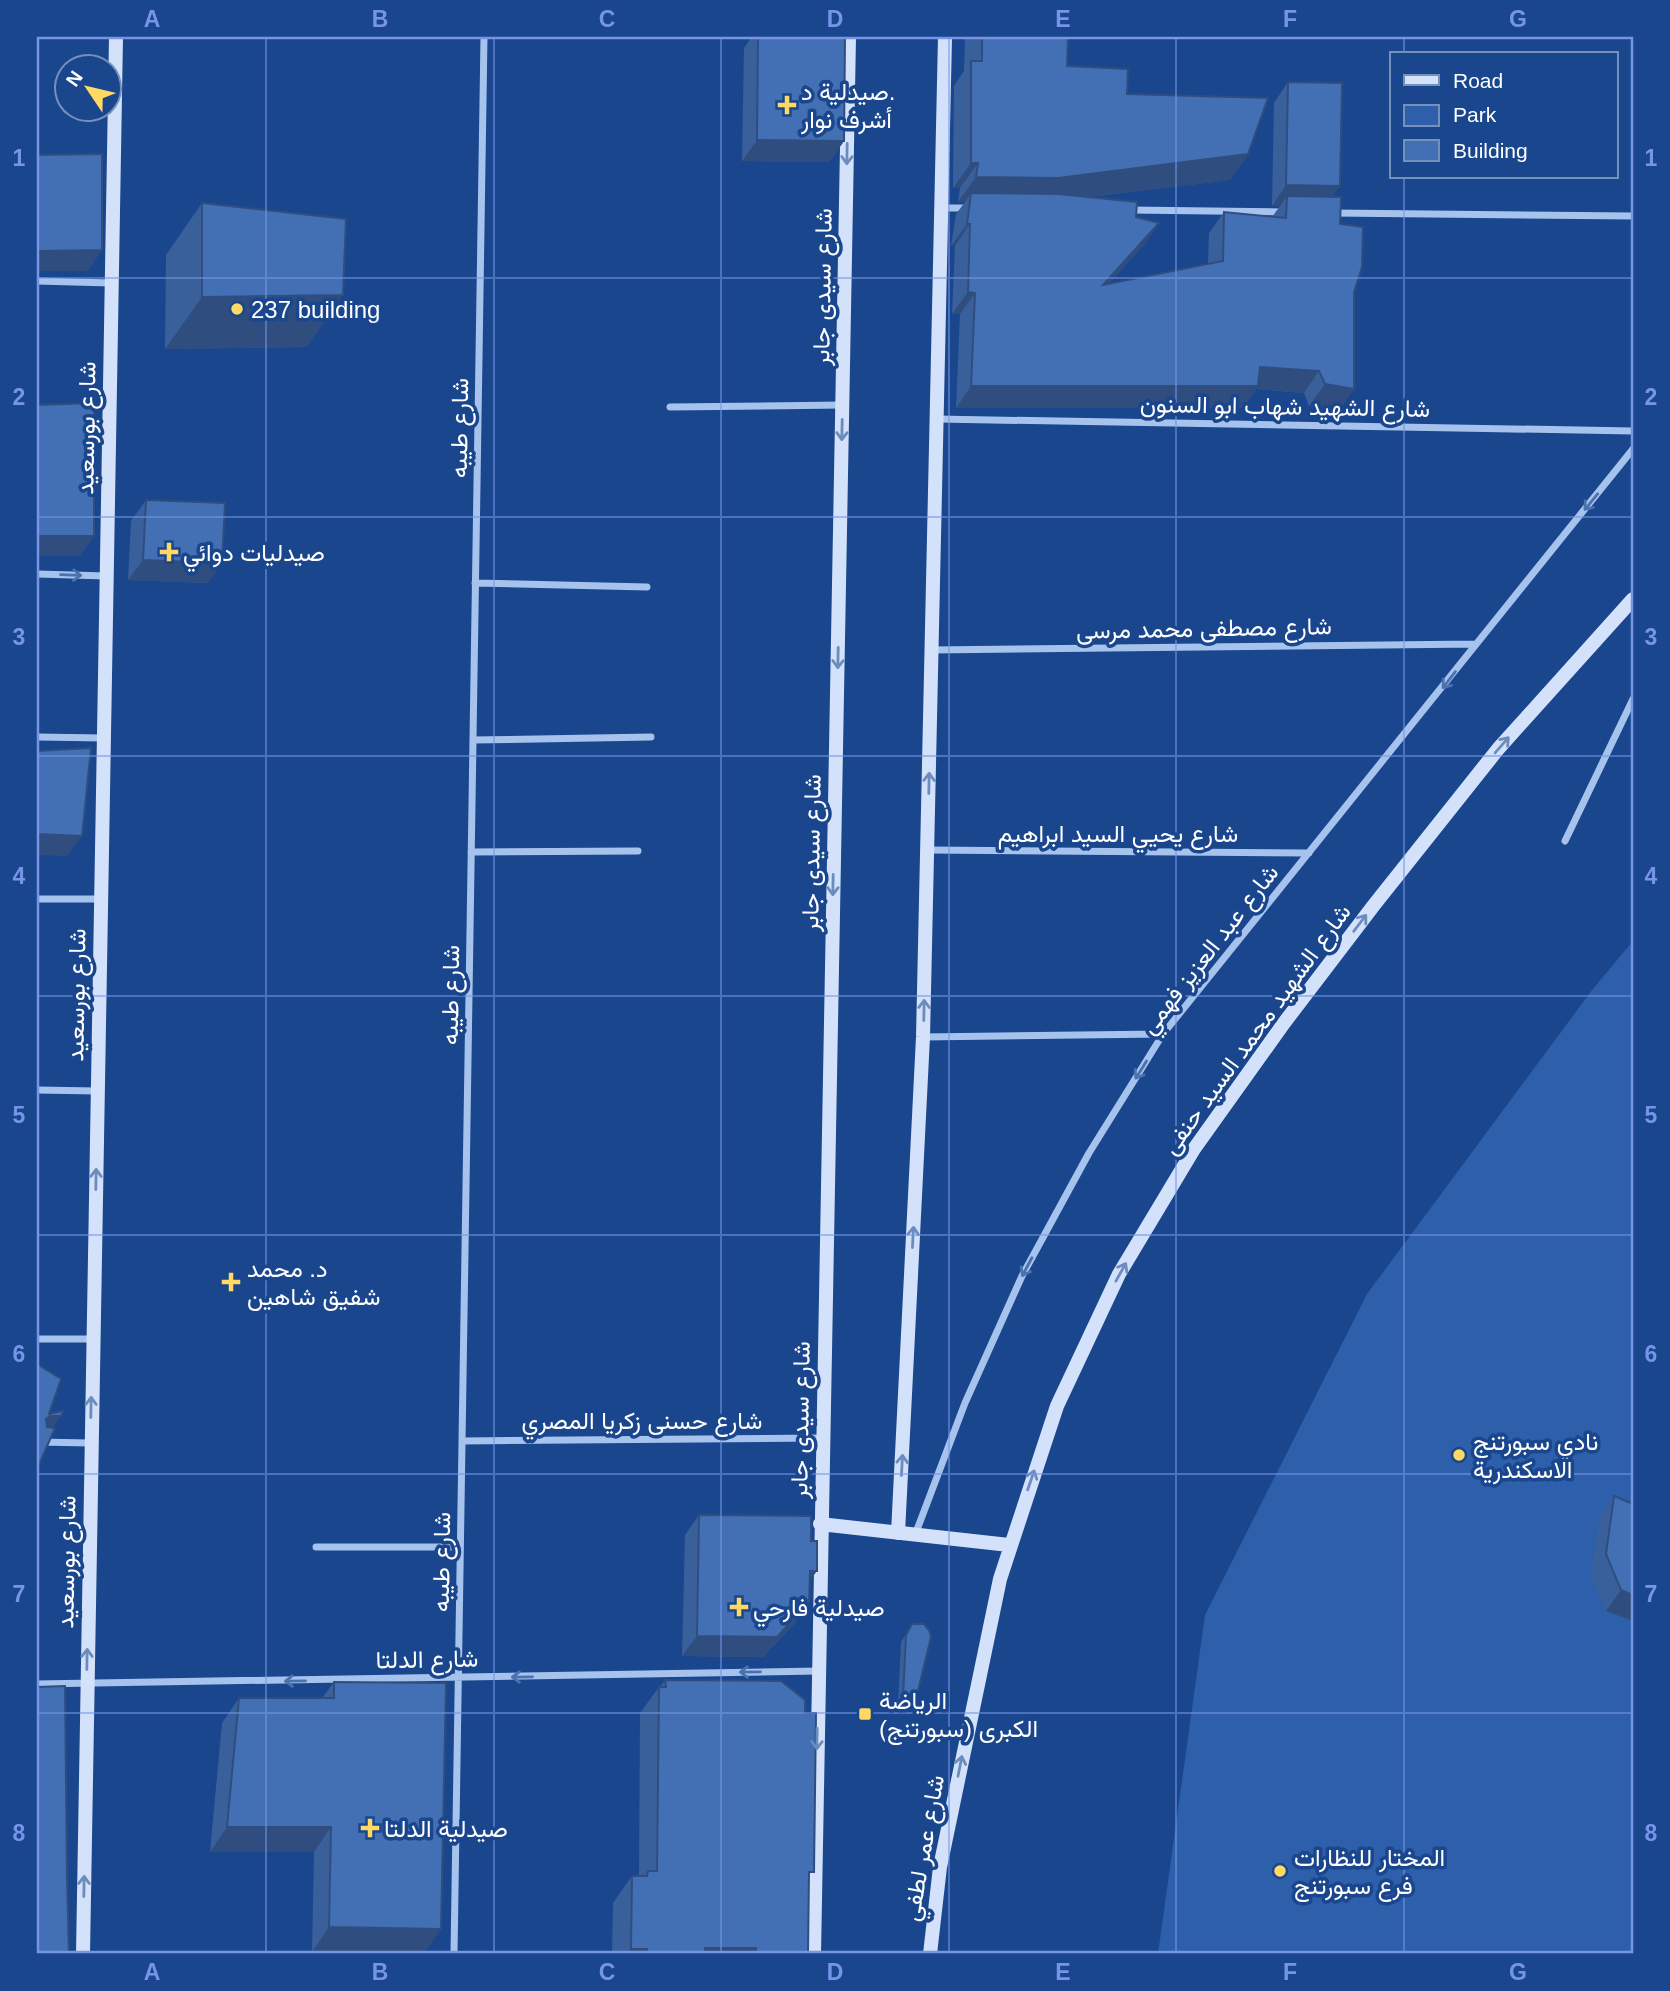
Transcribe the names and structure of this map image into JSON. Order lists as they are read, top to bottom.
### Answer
{
  "streets": {
    "street": [
      "شارع سيدى جابر",
      "شارع الشهيد شهاب ابو السنون",
      "شارع بورسعيد",
      "شارع طيبه",
      "شارع مصطفى محمد مرسى",
      "شارع يحيي السيد ابراهيم",
      "شارع عبد العزيز فهمي",
      "شارع الشهيد محمد السيد حنفى",
      "شارع حسنى زكريا المصري",
      "شارع الدلتا",
      "شارع عمر لطفي"
    ]
  },
  "crossings": [
    ["شارع سيدى جابر", "شارع حسنى زكريا المصري"],
    ["شارع سيدى جابر", "شارع الدلتا"],
    ["شارع بورسعيد", "شارع الدلتا"],
    ["شارع طيبه", "شارع حسنى زكريا المصري"],
    ["شارع طيبه", "شارع الدلتا"],
    ["شارع مصطفى محمد مرسى", "شارع عبد العزيز فهمي"],
    ["شارع يحيي السيد ابراهيم", "شارع عبد العزيز فهمي"],
    ["شارع الشهيد محمد السيد حنفى", "شارع عمر لطفي"]
  ],
  "one_way": [
    "شارع بورسعيد",
    "شارع عبد العزيز فهمي",
    "شارع الشهيد محمد السيد حنفى",
    "شارع الدلتا",
    "شارع عمر لطفي"
  ],
  "places": {
    "health": [
      "صيدلية د. أشرف نوار",
      "صيدليات دوائي",
      "د. محمد شفيق شاهين",
      "صيدلية فارحي",
      "صيدلية الدلتا"
    ],
    "other": ["237 building", "نادي سبورتنج الاسكندرية", "المختار للنظارات فرع سبورتنج"],
    "transit": ["الرياضة (سبورتنج) الكبرى"]
  },
  "legend": ["Road", "Park", "Building"],
  "north": "top left",
  "grid": {
    "columns": [
      "A",
      "B",
      "C",
      "D",
      "E",
      "F",
      "G"
    ],
    "rows": [
      "1",
      "2",
      "3",
      "4",
      "5",
      "6",
      "7",
      "8"
    ]
  }
}
